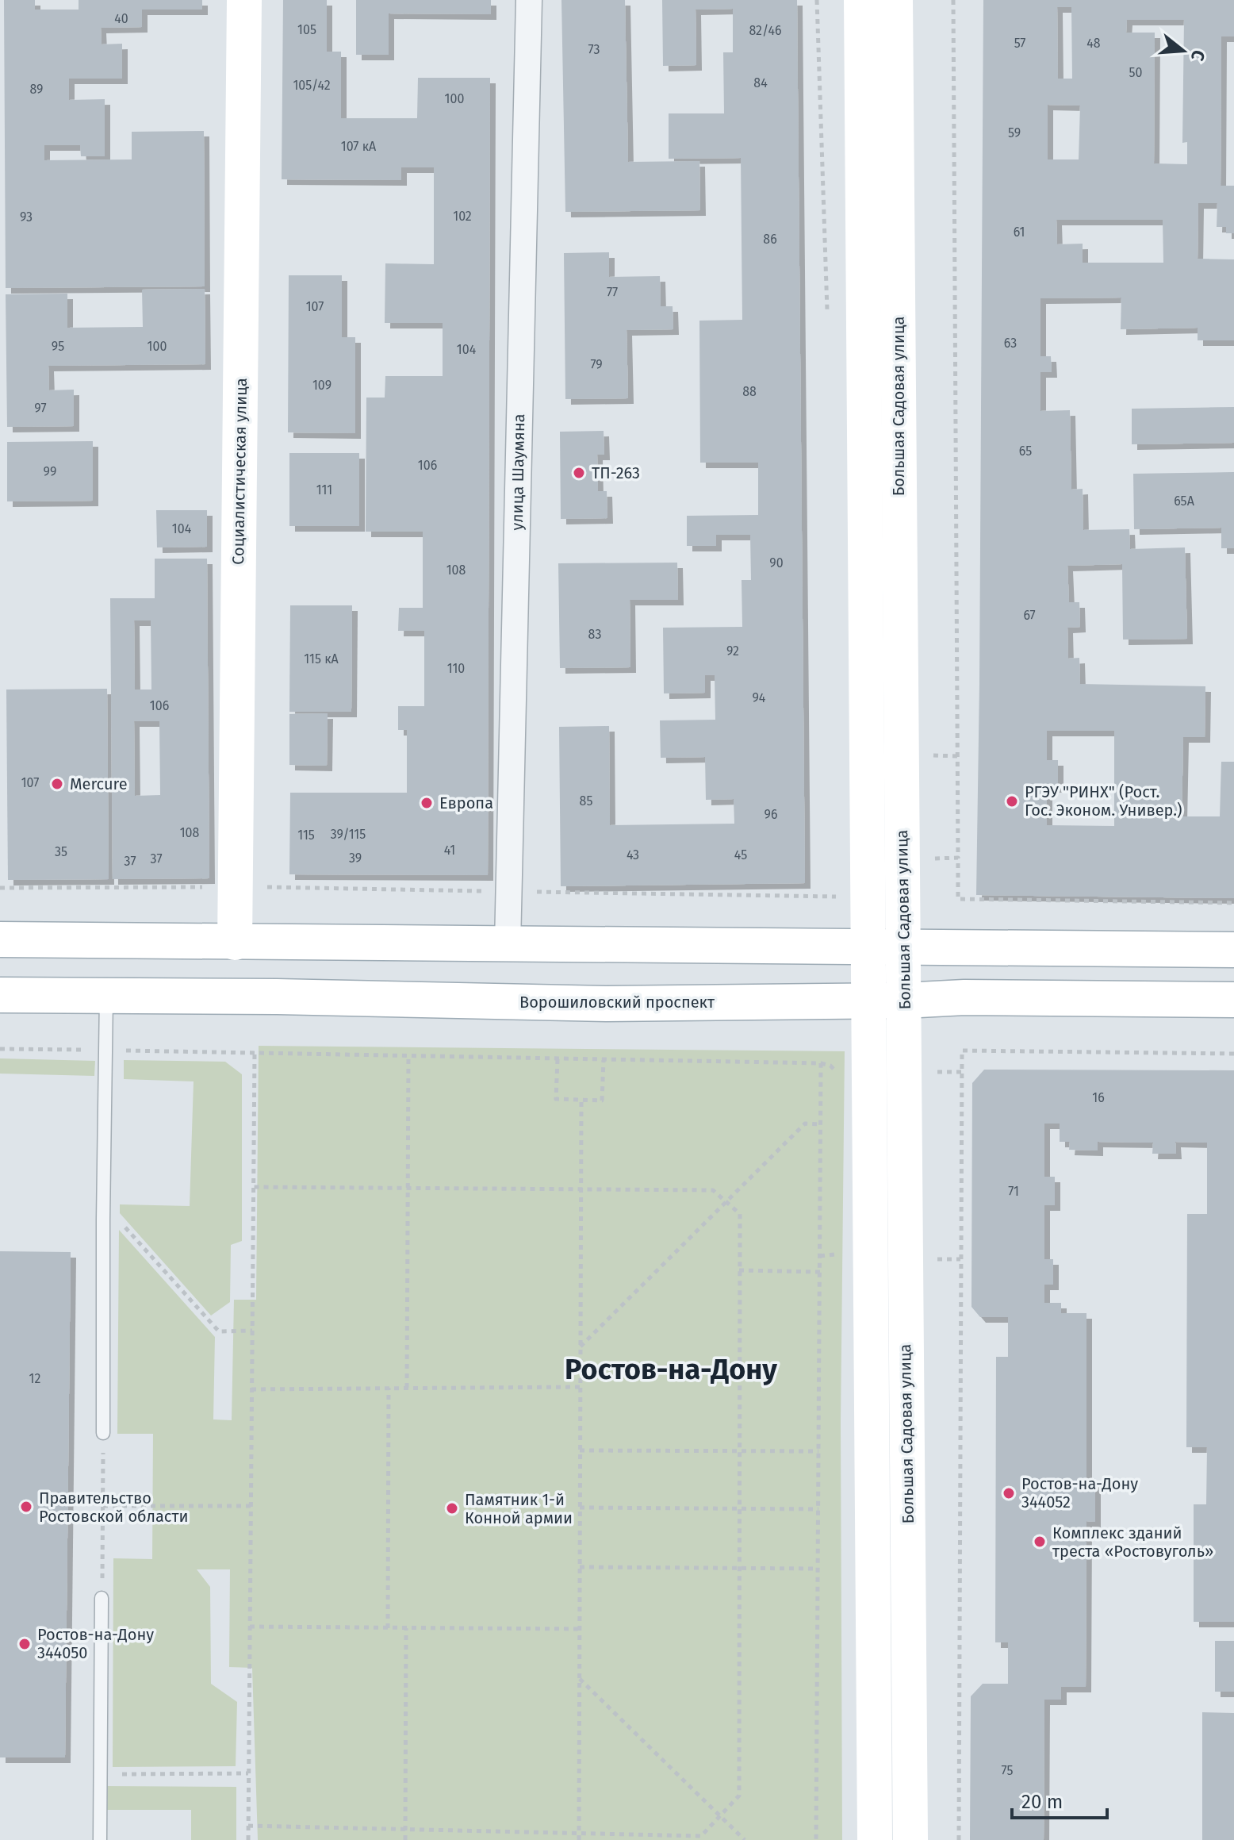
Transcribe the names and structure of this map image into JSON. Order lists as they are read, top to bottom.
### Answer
{
  "streets": {
    "main road": ["Большая Садовая улица", "Социалистическая улица", "Ворошиловский проспект"],
    "street": ["улица Шаумяна"]
  },
  "crossings": [
    ["Большая Садовая улица", "Ворошиловский проспект"]
  ],
  "districts": ["Ростов-на-Дону"],
  "places": [
    "ТП-263",
    "Mercure",
    "РГЭУ \"РИНХ\" (Рост. Гос. Эконом. Универ.)",
    "Европа",
    "Ростов-на-Дону 344052",
    "Правительство Ростовской области",
    "Памятник 1-й Конной армии",
    "Комплекс зданий треста «Ростовуголь»",
    "Ростов-на-Дону 344050"
  ],
  "house_numbers": [
    "40",
    "105",
    "82/46",
    "57",
    "48",
    "73",
    "50",
    "84",
    "105/42",
    "89",
    "100",
    "59",
    "107 кА",
    "102",
    "93",
    "61",
    "86",
    "77",
    "107",
    "63",
    "95",
    "100",
    "104",
    "79",
    "109",
    "88",
    "97",
    "65",
    "106",
    "99",
    "111",
    "65А",
    "104",
    "90",
    "108",
    "67",
    "83",
    "92",
    "115 кА",
    "110",
    "94",
    "106",
    "107",
    "85",
    "96",
    "108",
    "39/115",
    "115",
    "41",
    "35",
    "43",
    "45",
    "39",
    "37",
    "37",
    "16",
    "71",
    "12",
    "75"
  ],
  "scale_bar": "20 m",
  "north": "right"
}
